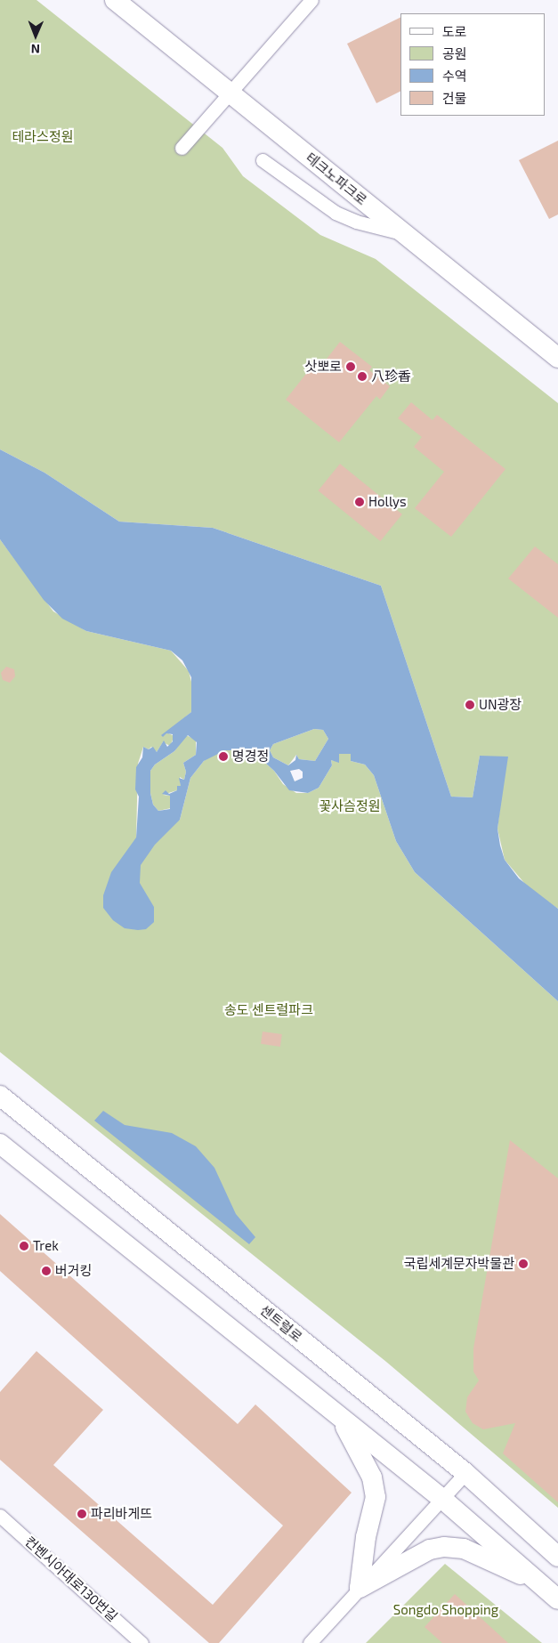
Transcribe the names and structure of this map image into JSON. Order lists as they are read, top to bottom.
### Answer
{
  "streets": {
    "main road": ["테크노파크로", "센트럴로"],
    "street": ["컨벤시아대로130번길"]
  },
  "parks": [
    "테라스정원",
    "꽃사슴정원",
    "송도 센트럴파크",
    "Songdo Shopping"
  ],
  "places": [
    "삿뽀로",
    "八珍香",
    "Hollys",
    "UN광장",
    "명경정",
    "Trek",
    "국립세계문자박물관",
    "버거킹",
    "파리바게뜨"
  ],
  "legend": [
    "도로",
    "공원",
    "수역",
    "건물"
  ],
  "north": "bottom"
}
